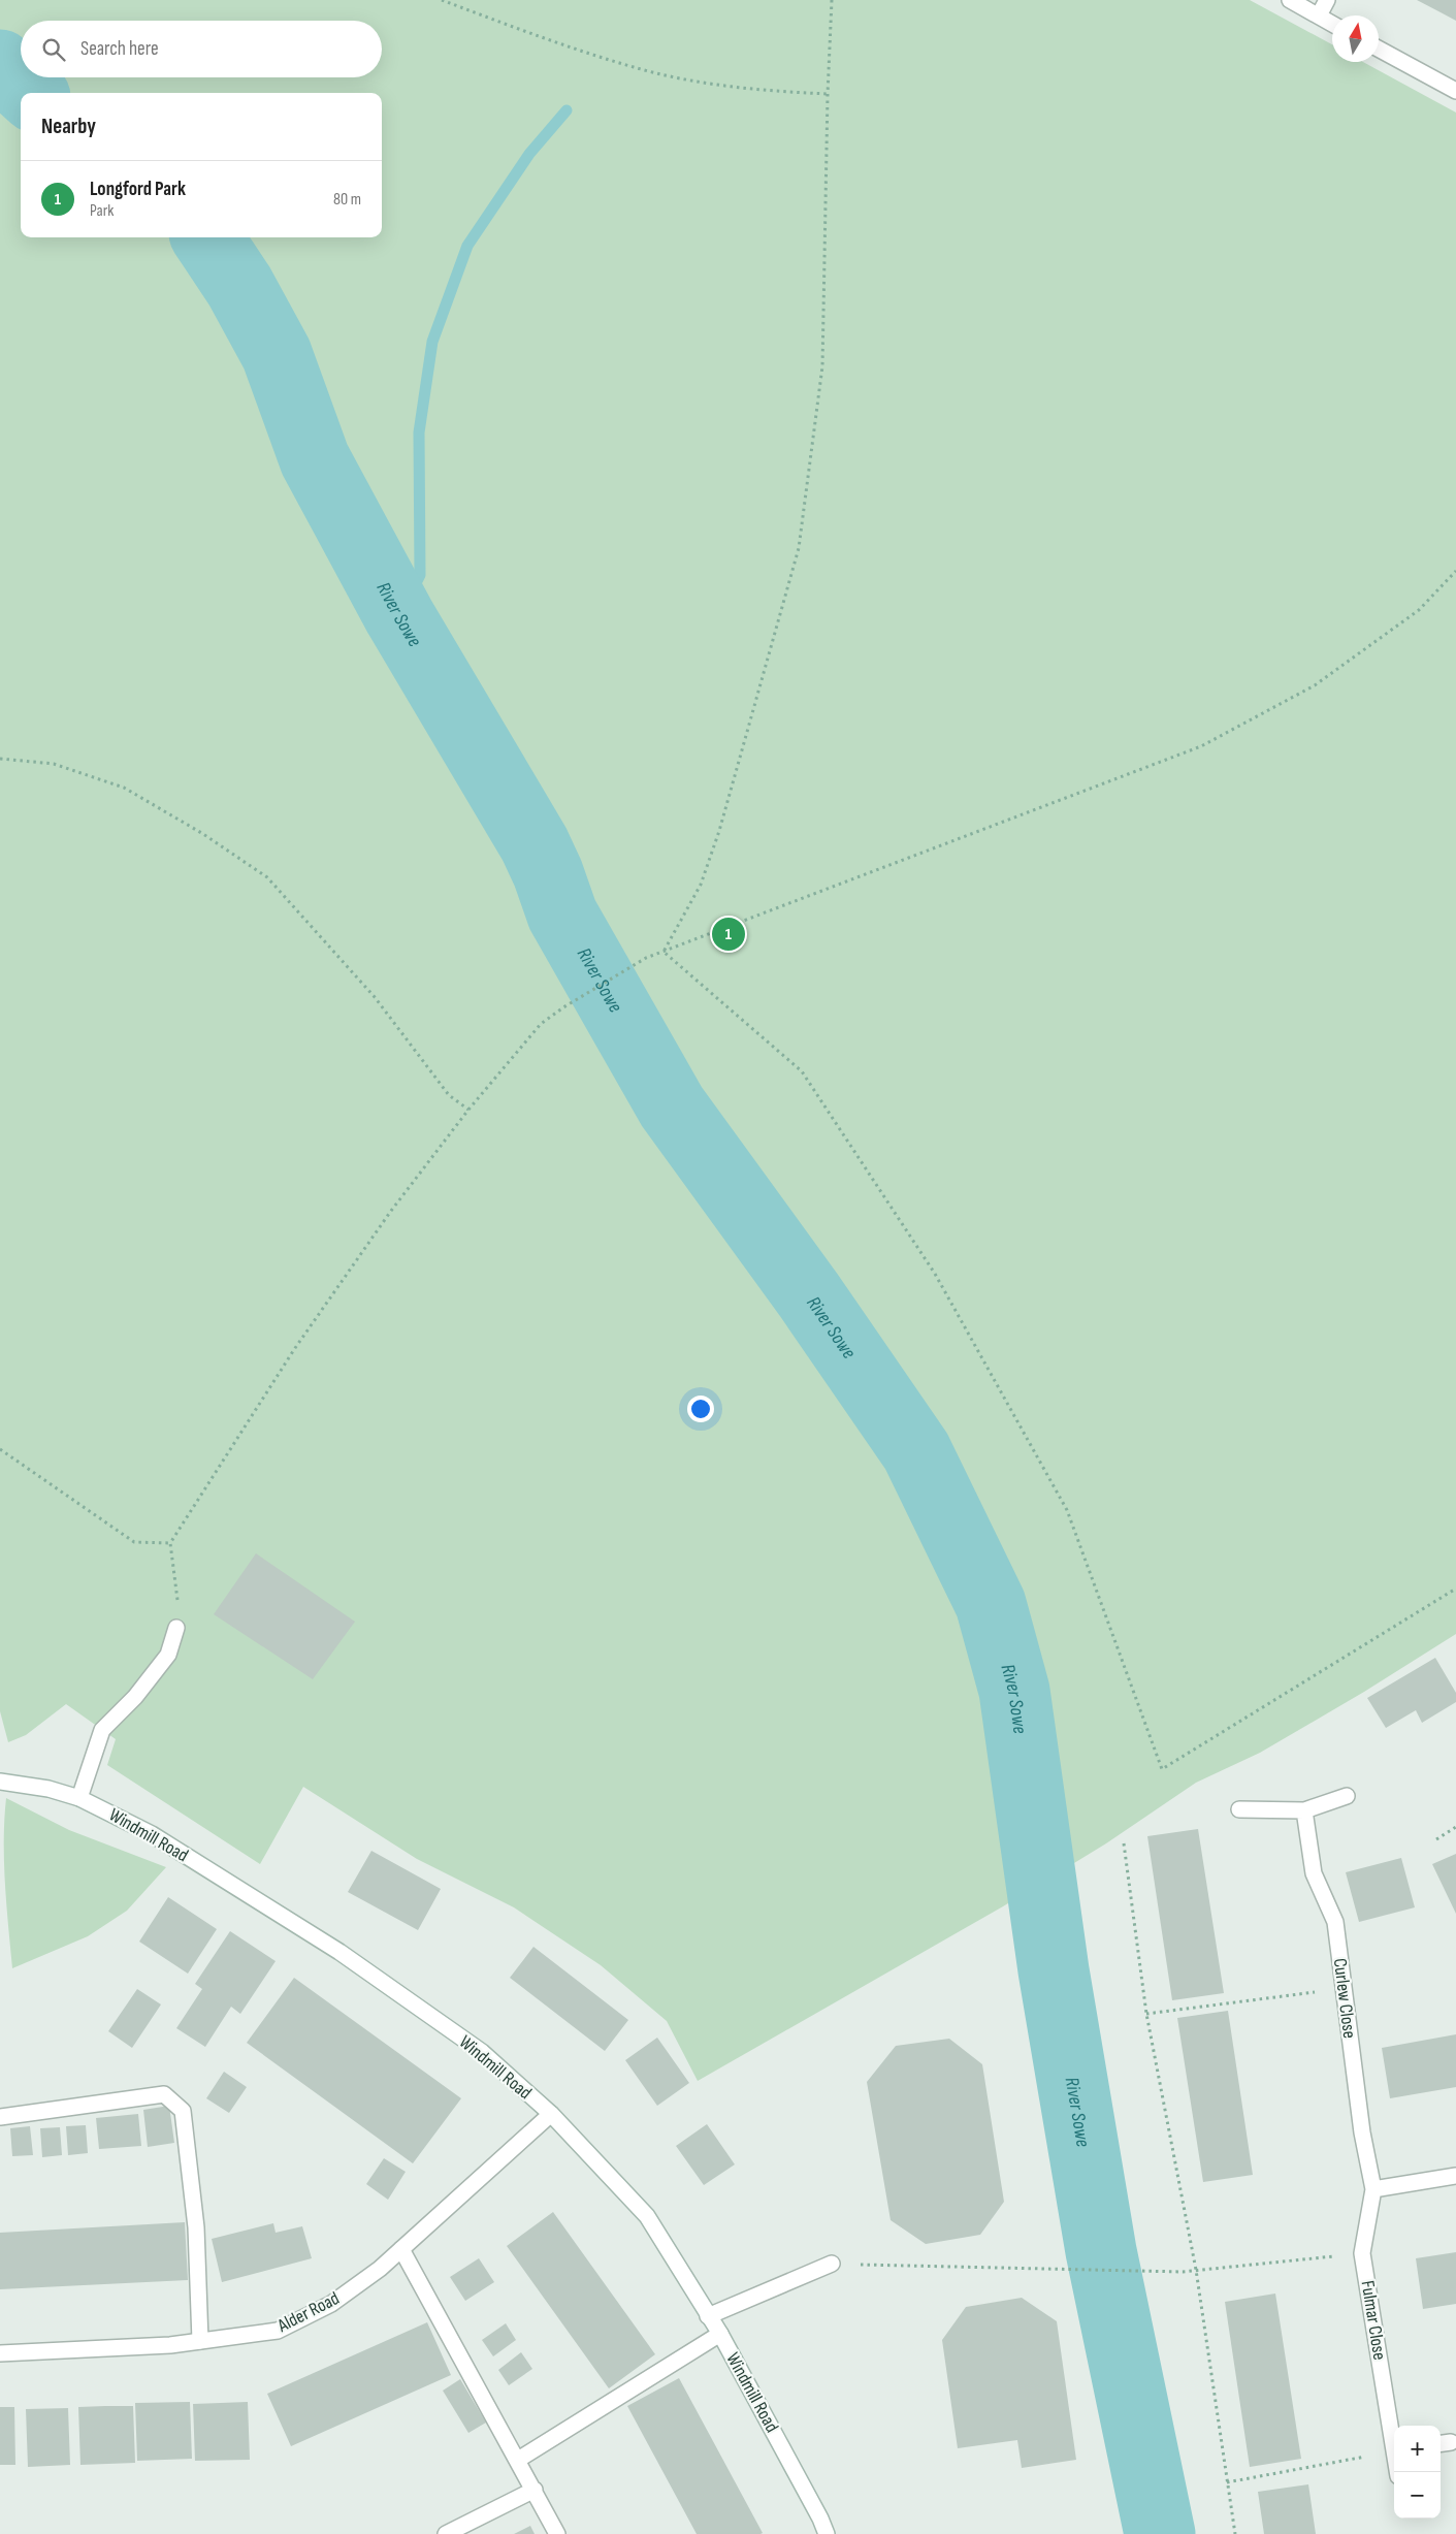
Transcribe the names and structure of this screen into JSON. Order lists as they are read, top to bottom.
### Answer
{
  "streets": {
    "street": [
      "Windmill Road",
      "Curlew Close",
      "Alder Road",
      "Fulmar Close"
    ]
  },
  "crossings": [
    ["Windmill Road", "Alder Road"],
    ["Curlew Close", "Fulmar Close"]
  ],
  "water": ["River Sowe"],
  "north": "top",
  "page": {
    "search": "Search here",
    "heading": "Nearby",
    "list": [
      {
        "mark": "1",
        "name": "Longford Park",
        "note": "Park",
        "value": "80 m"
      }
    ],
    "pins": "1",
    "map_buttons": ["+", "−"]
  }
}
